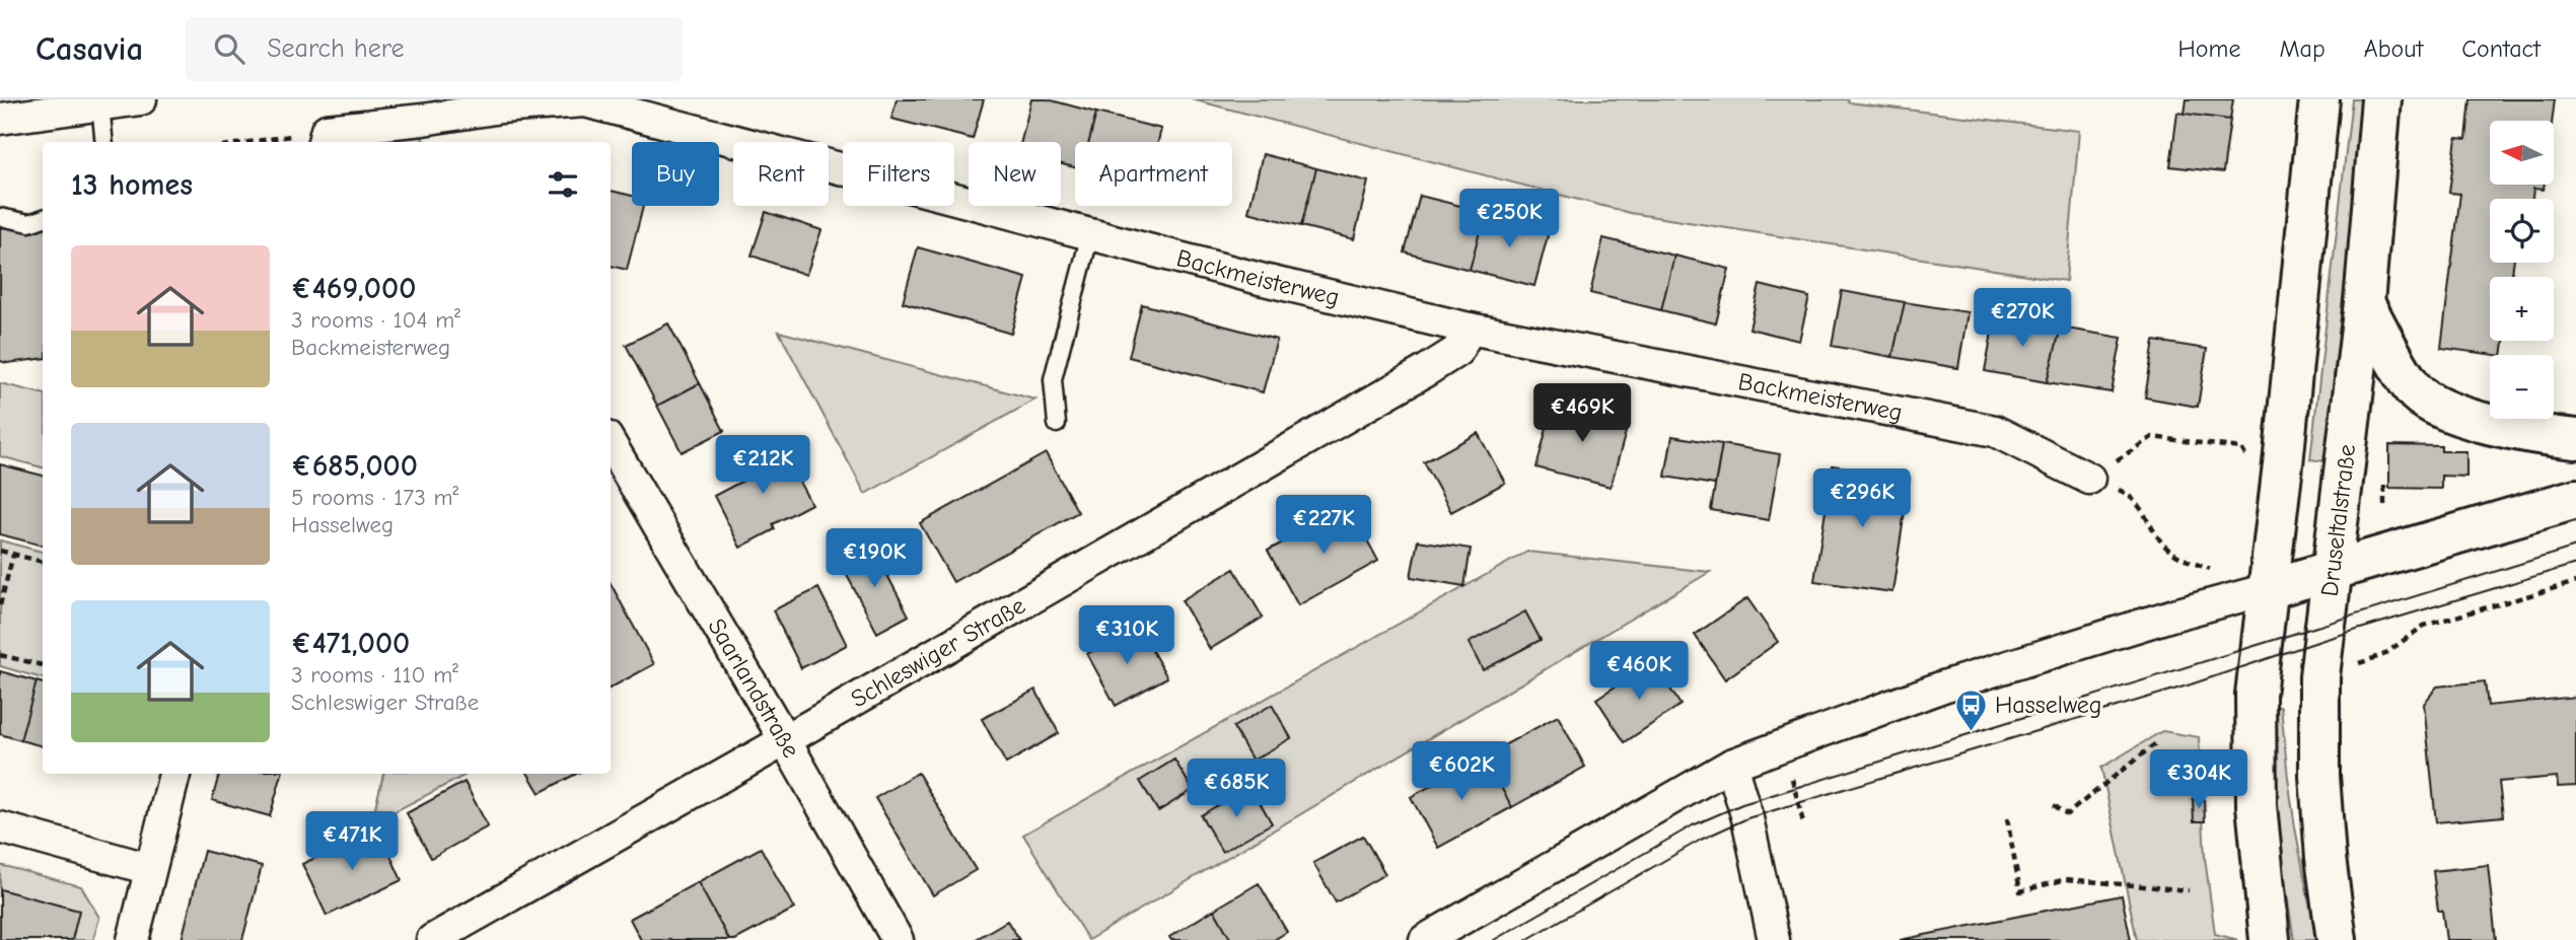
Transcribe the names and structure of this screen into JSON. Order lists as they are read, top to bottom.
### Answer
{
  "streets": {
    "main road": ["Druseltalstraße"],
    "street": ["Backmeisterweg", "Schleswiger Straße", "Saarlandstraße"]
  },
  "crossings": [
    ["Backmeisterweg", "Schleswiger Straße"],
    ["Schleswiger Straße", "Saarlandstraße"]
  ],
  "places": {
    "bus stop": ["Hasselweg"]
  },
  "north": "left",
  "page": {
    "header": "Casavia",
    "search": "Search here",
    "nav": [
      "Home",
      "Map",
      "About",
      "Contact"
    ],
    "map_buttons": ["+", "−"],
    "chip": [
      "Buy",
      "Rent",
      "Filters",
      "New",
      "Apartment"
    ],
    "heading": "13 homes",
    "price": [
      "€250K",
      "€270K",
      "€469K",
      "€212K",
      "€296K",
      "€227K",
      "€190K",
      "€310K",
      "€460K",
      "€602K",
      "€304K",
      "€685K",
      "€471K"
    ],
    "list": [
      {
        "name": "€469,000",
        "note": "3 rooms · 104 m² · Backmeisterweg"
      },
      {
        "name": "€685,000",
        "note": "5 rooms · 173 m² · Hasselweg"
      },
      {
        "name": "€471,000",
        "note": "3 rooms · 110 m² · Schleswiger Straße"
      }
    ]
  }
}
